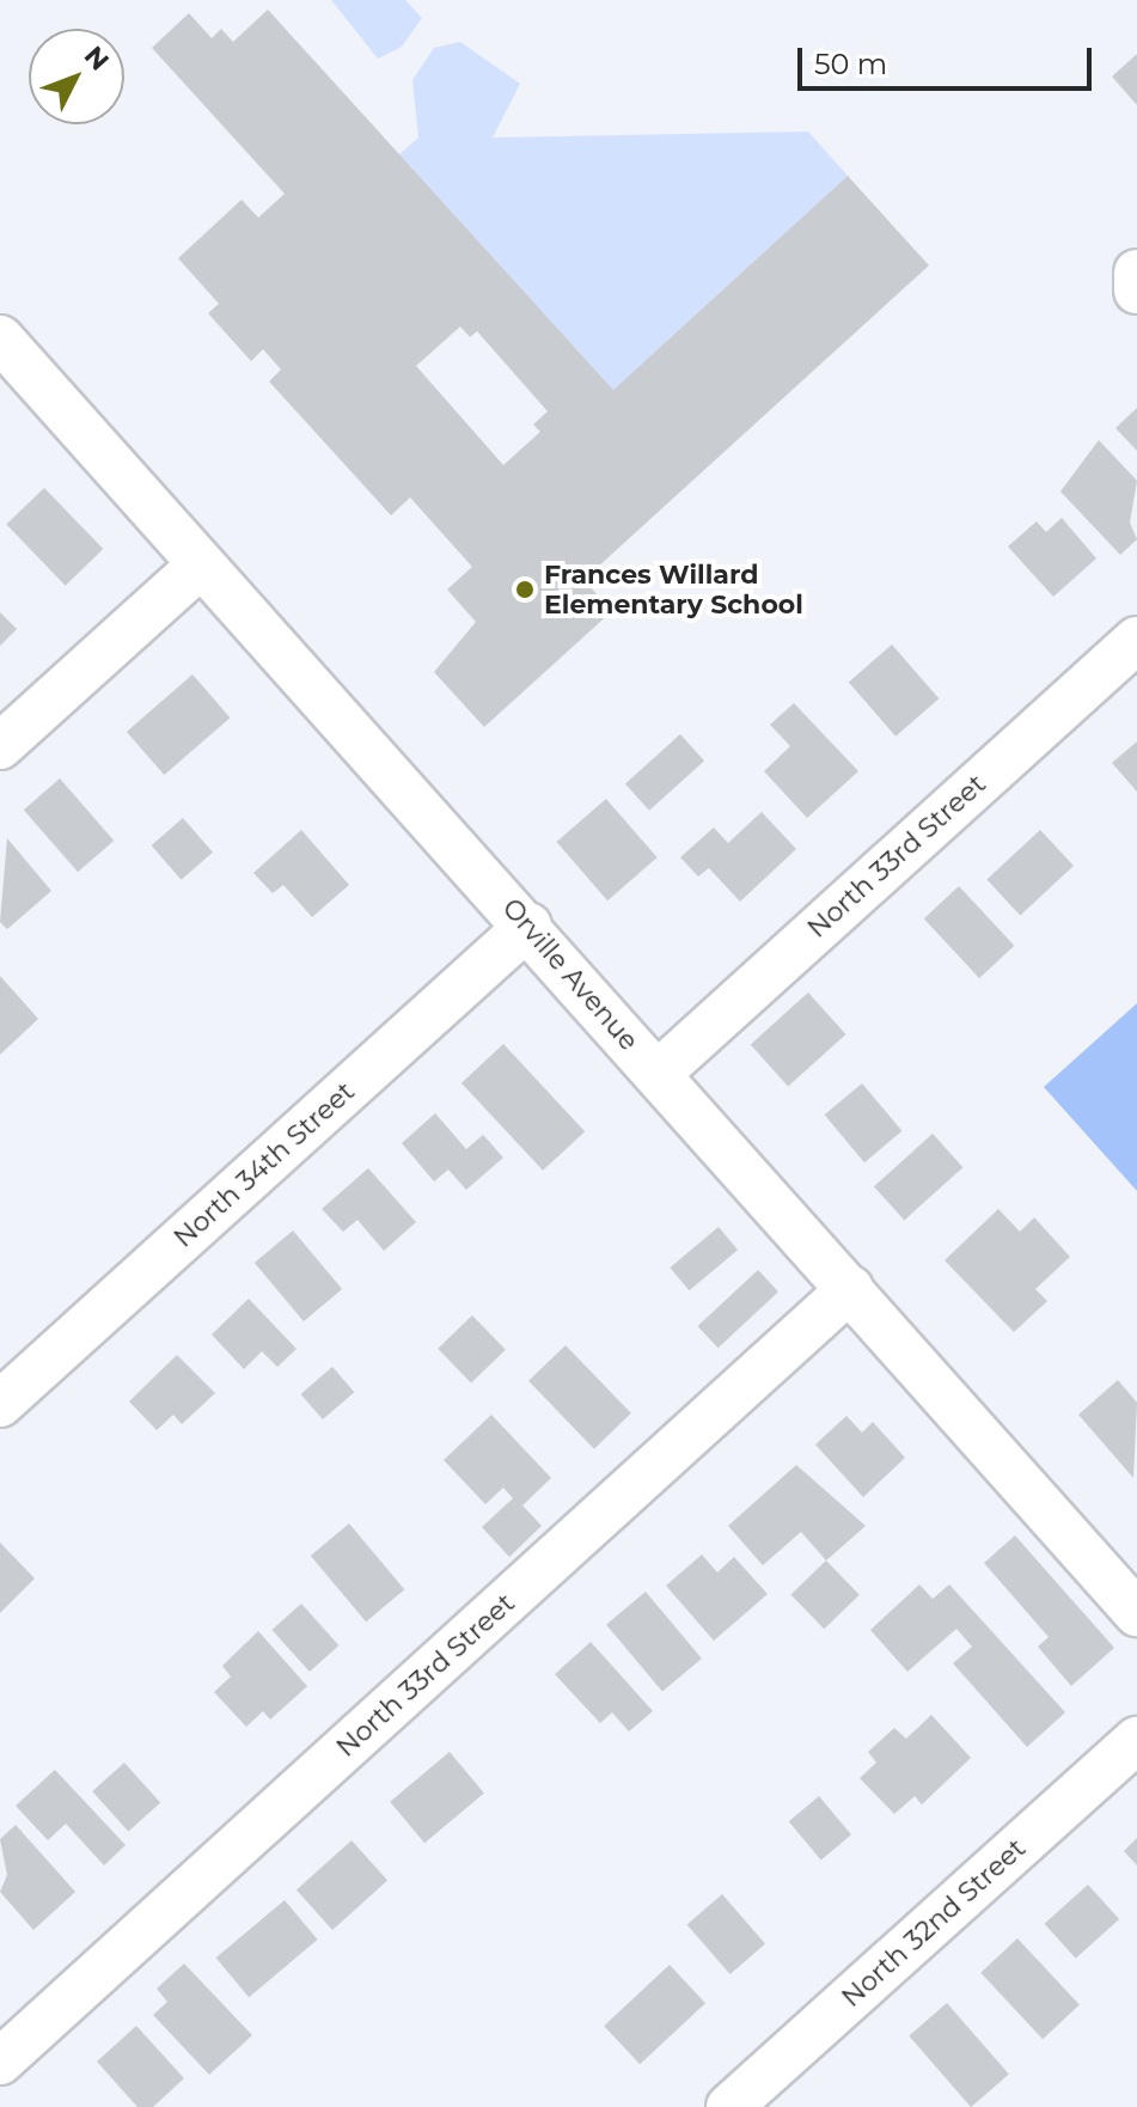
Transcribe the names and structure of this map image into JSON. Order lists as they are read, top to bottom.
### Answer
{
  "streets": {
    "street": [
      "North 33rd Street",
      "Orville Avenue",
      "North 34th Street",
      "North 32nd Street"
    ]
  },
  "crossings": [
    ["North 33rd Street", "Orville Avenue"],
    ["Orville Avenue", "North 34th Street"]
  ],
  "places": ["Frances Willard Elementary School"],
  "scale_bar": "50 m",
  "north": "top right"
}
